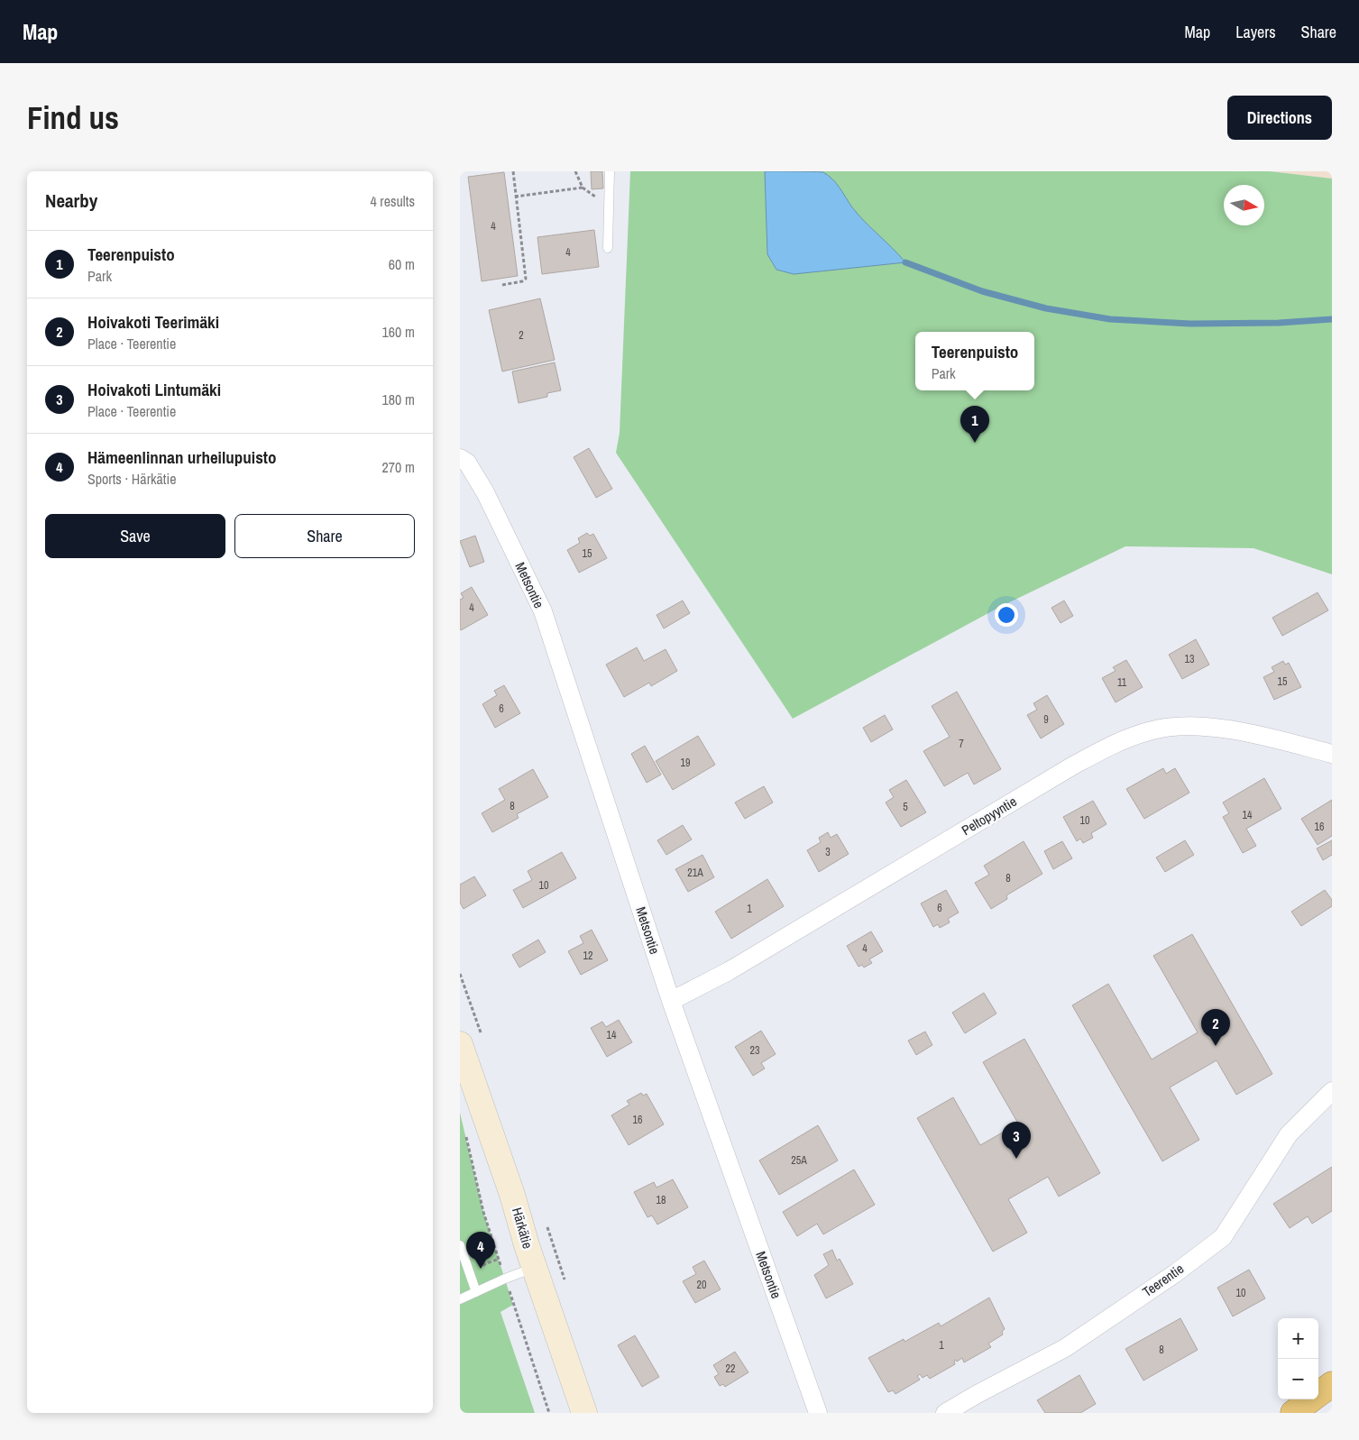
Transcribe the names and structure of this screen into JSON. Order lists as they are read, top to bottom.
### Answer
{
  "streets": {
    "main road": ["Härkätie"],
    "street": ["Metsontie", "Peltopyyntie", "Teerentie"]
  },
  "crossings": [
    ["Metsontie", "Peltopyyntie"]
  ],
  "house_numbers": [
    "4",
    "4",
    "2",
    "15",
    "4",
    "13",
    "15",
    "11",
    "6",
    "9",
    "7",
    "19",
    "8",
    "5",
    "14",
    "10",
    "16",
    "3",
    "21A",
    "8",
    "10",
    "6",
    "1",
    "4",
    "12",
    "14",
    "23",
    "16",
    "25A",
    "18",
    "20",
    "10",
    "1",
    "8",
    "22"
  ],
  "north": "right",
  "page": {
    "header": "Map",
    "nav": ["Map", "Layers", "Share"],
    "buttons": [
      "Directions",
      ["Save", "Share"]
    ],
    "title": "Find us",
    "heading": ["Nearby", "4 results"],
    "list": [
      {
        "mark": "1",
        "name": "Teerenpuisto",
        "note": "Park",
        "value": "60 m"
      },
      {
        "mark": "2",
        "name": "Hoivakoti Teerimäki",
        "note": "Place · Teerentie",
        "value": "160 m"
      },
      {
        "mark": "3",
        "name": "Hoivakoti Lintumäki",
        "note": "Place · Teerentie",
        "value": "180 m"
      },
      {
        "mark": "4",
        "name": "Hämeenlinnan urheilupuisto",
        "note": "Sports · Härkätie",
        "value": "270 m"
      }
    ],
    "popup": ["Teerenpuisto", "Park"],
    "pins": [
      "1",
      "2",
      "3",
      "4"
    ],
    "map_buttons": ["+", "−"]
  }
}
